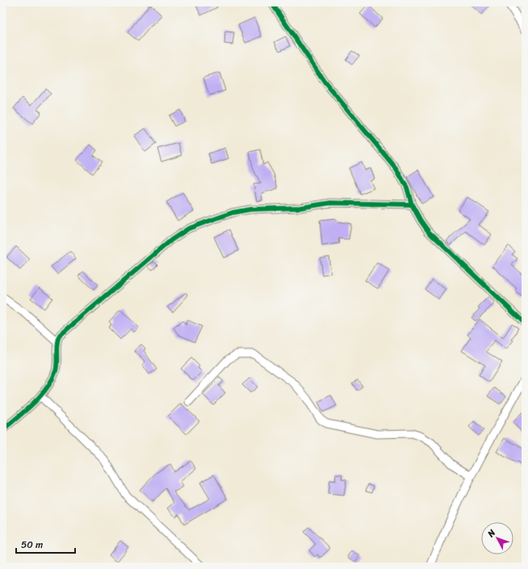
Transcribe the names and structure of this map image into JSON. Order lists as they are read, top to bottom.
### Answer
{
  "scale_bar": "50 m",
  "north": "top left"
}
